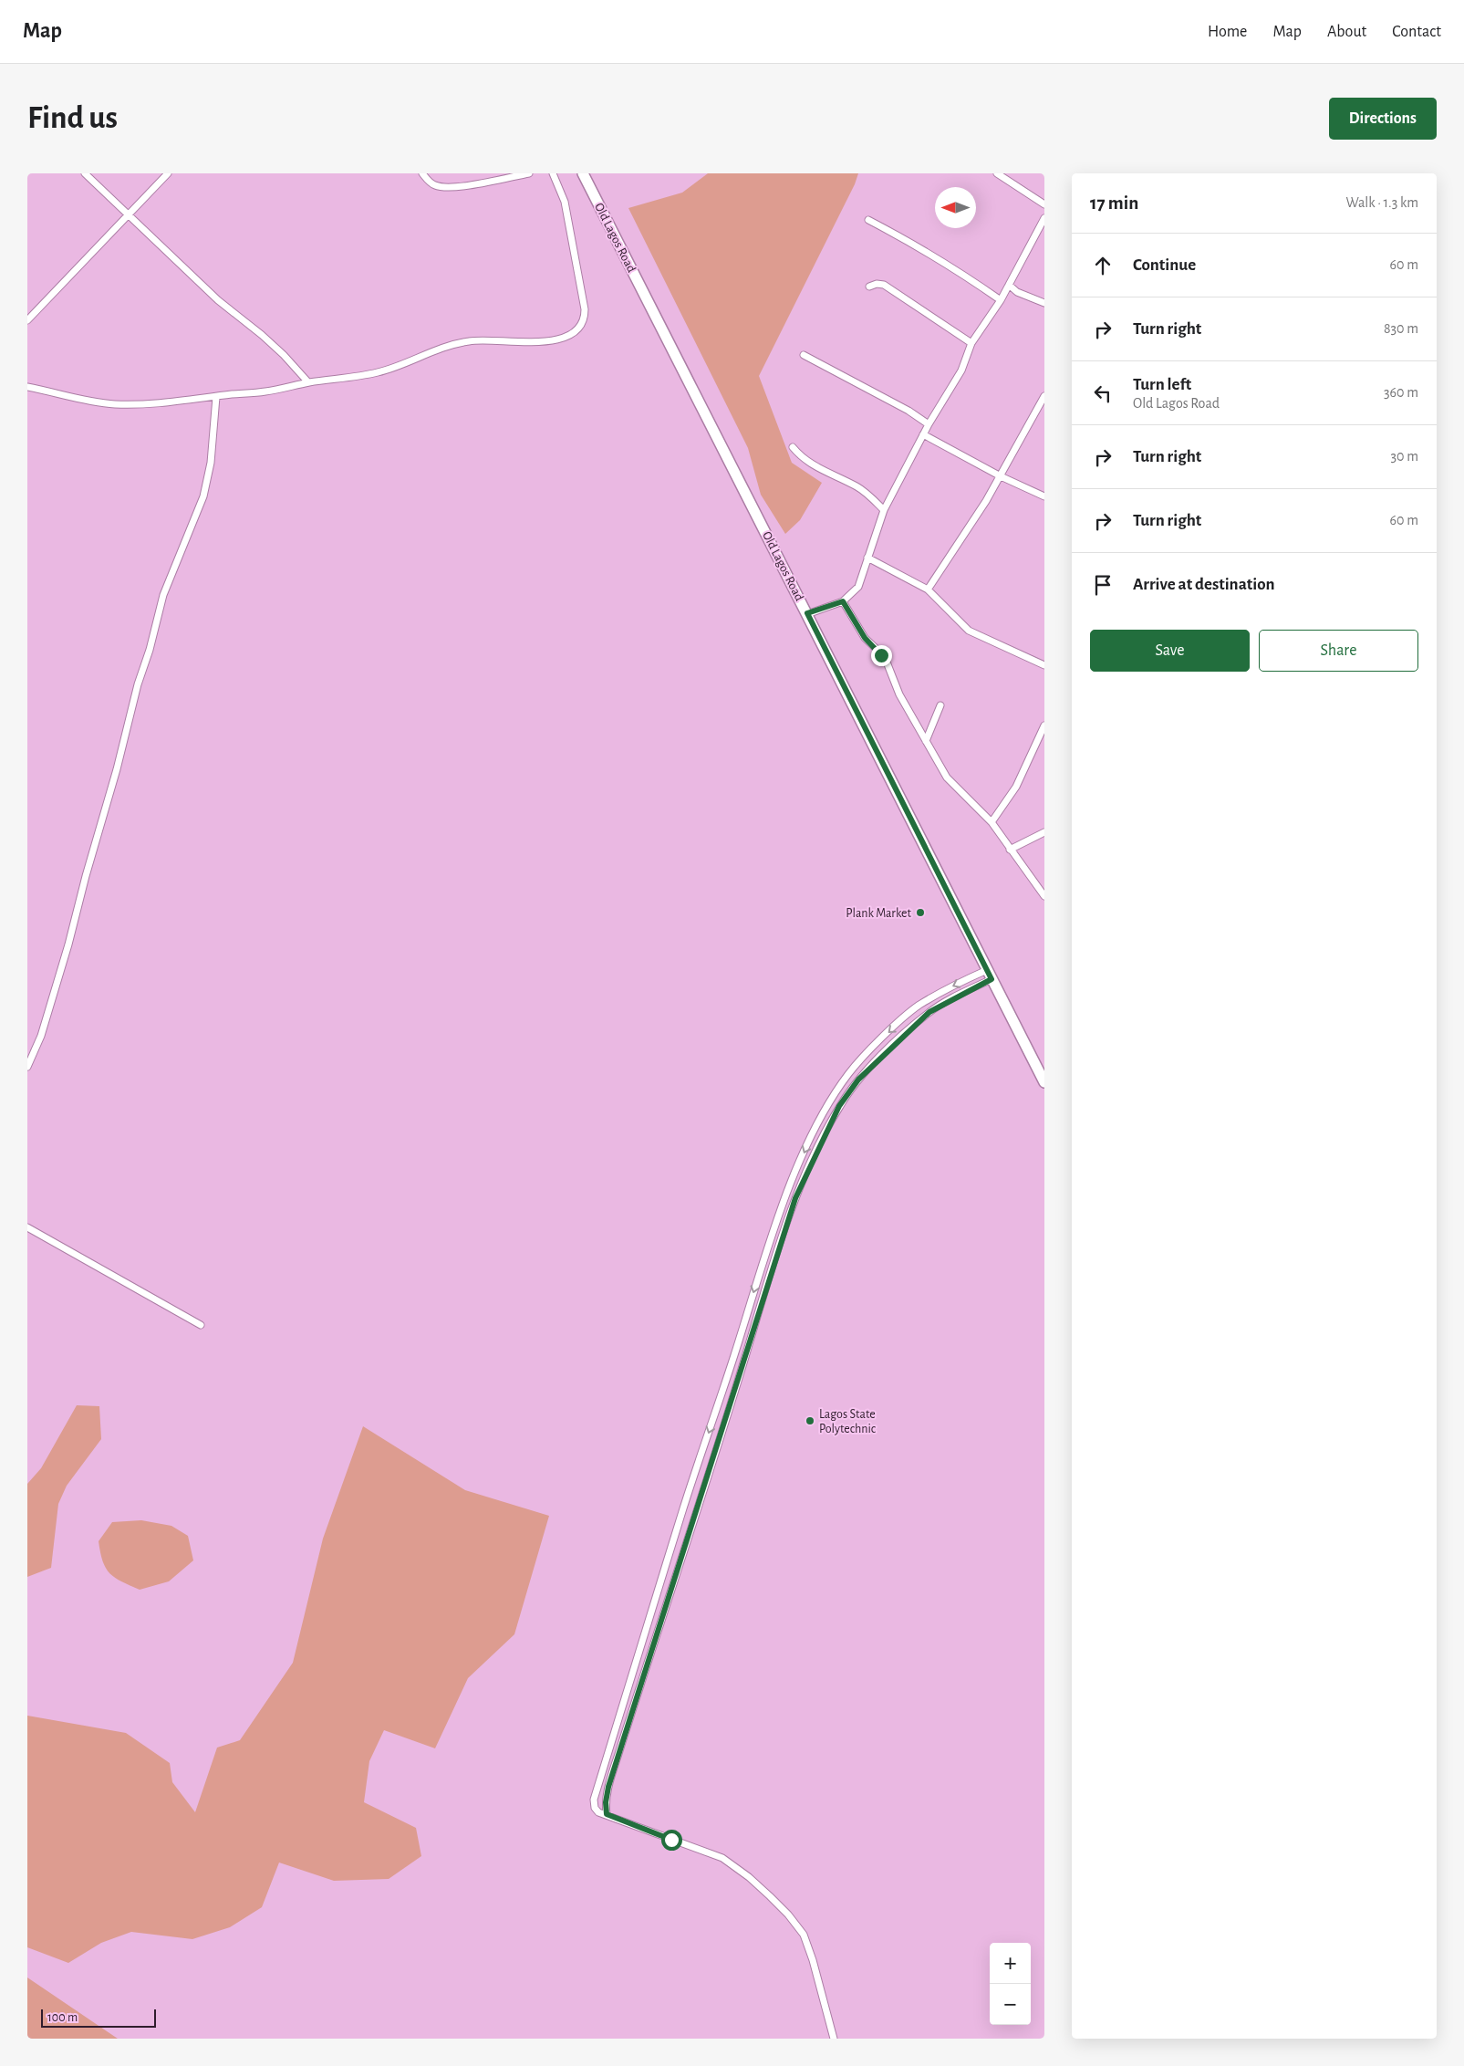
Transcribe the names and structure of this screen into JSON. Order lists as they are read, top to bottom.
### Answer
{
  "streets": {
    "main road": ["Old Lagos Road"]
  },
  "places": ["Plank Market", "Lagos State Polytechnic"],
  "scale_bar": "100 m",
  "north": "left",
  "page": {
    "header": "Map",
    "nav": [
      "Home",
      "Map",
      "About",
      "Contact"
    ],
    "buttons": [
      "Directions",
      ["Save", "Share"]
    ],
    "title": "Find us",
    "heading": ["17 min", "Walk · 1.3 km"],
    "list": [
      ["Continue", "60 m"],
      ["Turn right", "830 m"],
      ["Turn left", "Old Lagos Road", "360 m"],
      ["Turn right", "30 m"],
      ["Turn right", "60 m"],
      "Arrive at destination"
    ],
    "map_buttons": ["+", "−"],
    "scale": "100 m"
  }
}
